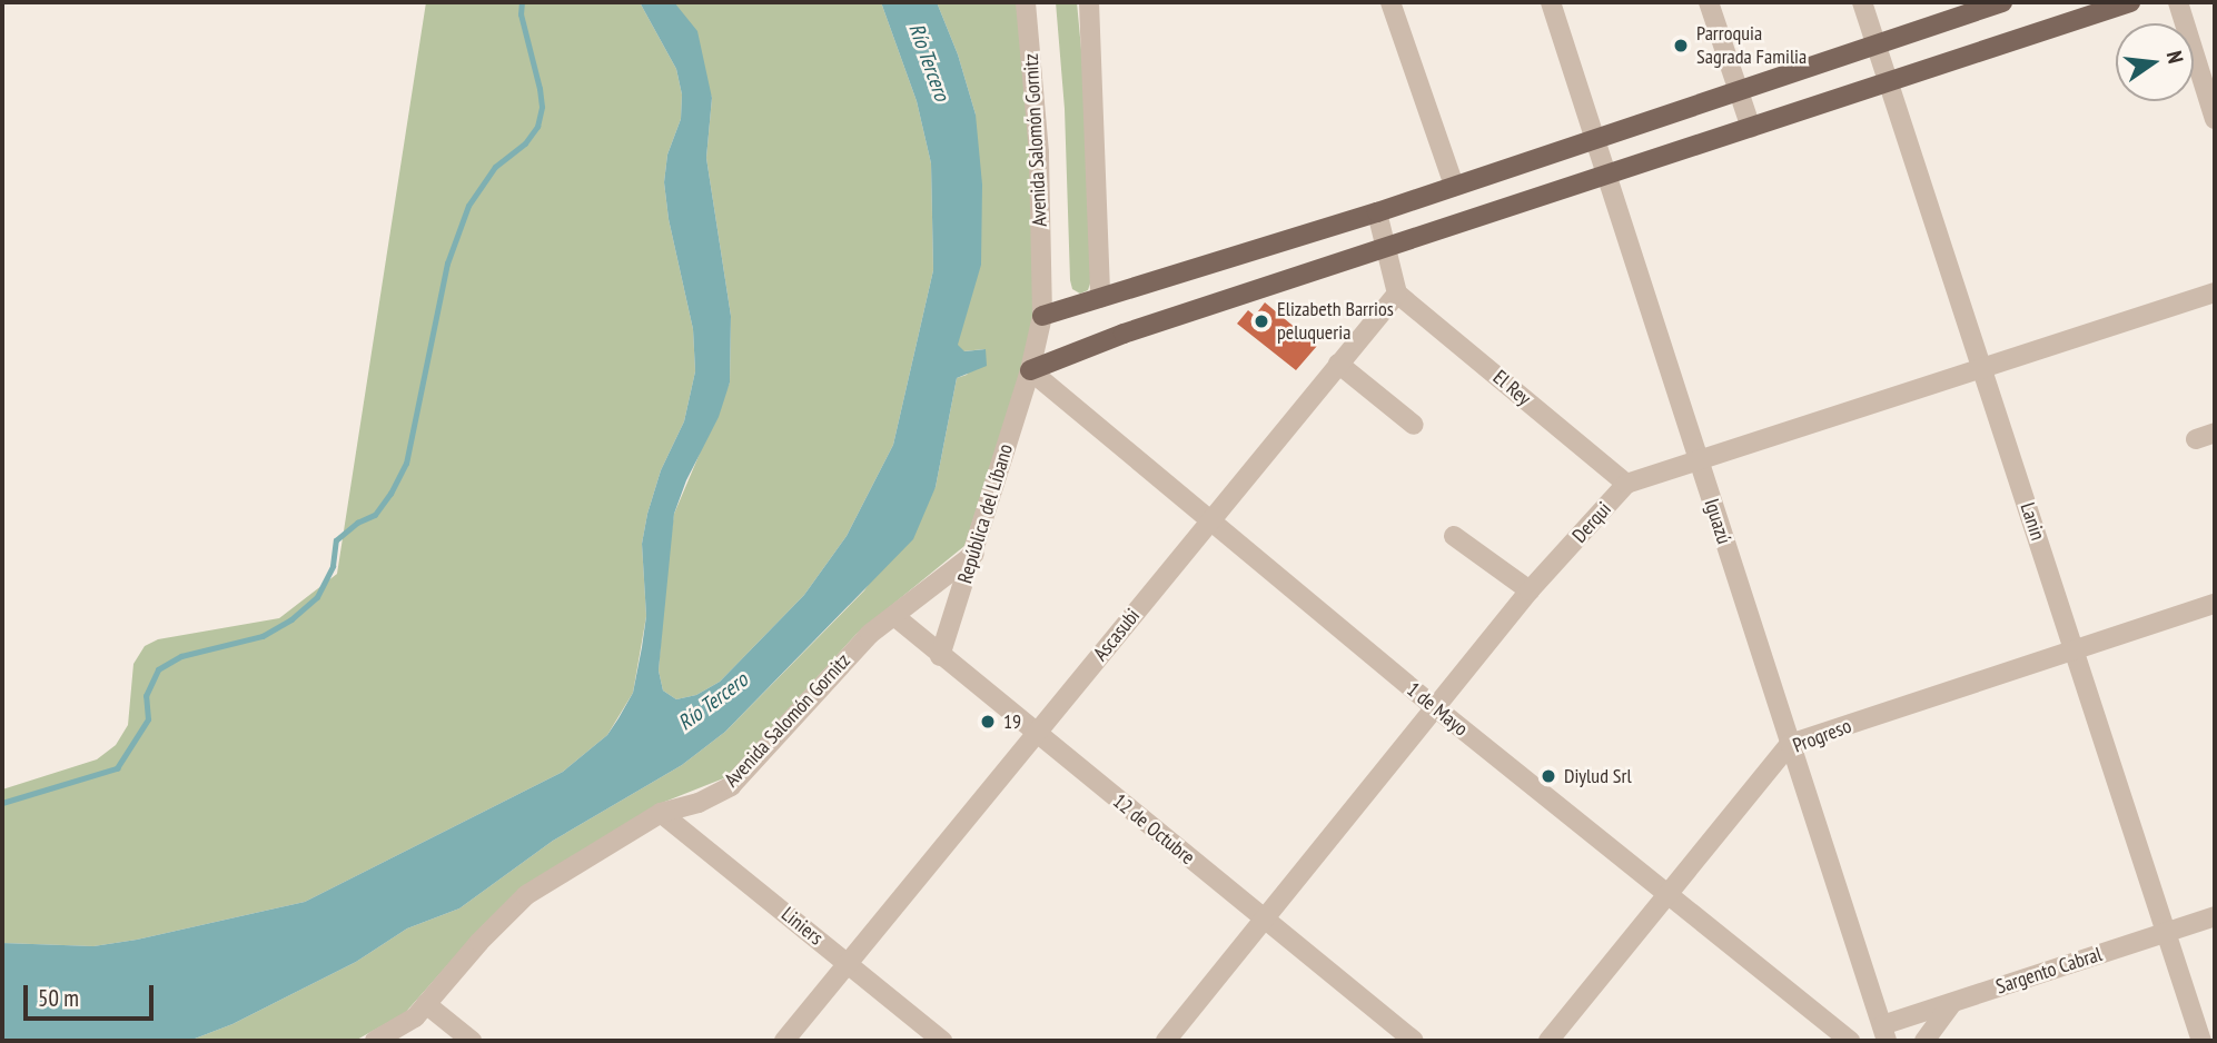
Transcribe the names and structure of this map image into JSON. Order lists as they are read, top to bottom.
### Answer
{
  "streets": {
    "street": [
      "Avenida Salomón Gornitz",
      "El Rey",
      "República del Líbano",
      "Iguazú",
      "Lanin",
      "Derqui",
      "Ascasubi",
      "1 de Mayo",
      "Progreso",
      "12 de Octubre",
      "Liniers",
      "Sargento Cabral"
    ]
  },
  "crossings": [
    ["Avenida Salomón Gornitz", "República del Líbano"],
    ["Avenida Salomón Gornitz", "1 de Mayo"],
    ["Avenida Salomón Gornitz", "12 de Octubre"],
    ["Avenida Salomón Gornitz", "Liniers"],
    ["El Rey", "Derqui"],
    ["El Rey", "Ascasubi"],
    ["República del Líbano", "1 de Mayo"],
    ["República del Líbano", "12 de Octubre"],
    ["Iguazú", "Derqui"],
    ["Iguazú", "Progreso"],
    ["Iguazú", "Sargento Cabral"],
    ["Lanin", "Derqui"],
    ["Lanin", "Progreso"],
    ["Lanin", "Sargento Cabral"],
    ["Derqui", "1 de Mayo"],
    ["Derqui", "12 de Octubre"],
    ["Ascasubi", "1 de Mayo"],
    ["Ascasubi", "12 de Octubre"],
    ["Ascasubi", "Liniers"],
    ["1 de Mayo", "Progreso"]
  ],
  "water": ["Río Tercero"],
  "places": [
    "Parroquia Sagrada Familia",
    "Elizabeth Barrios peluqueria",
    "19",
    "Diylud Srl"
  ],
  "scale_bar": "50 m",
  "north": "right"
}
